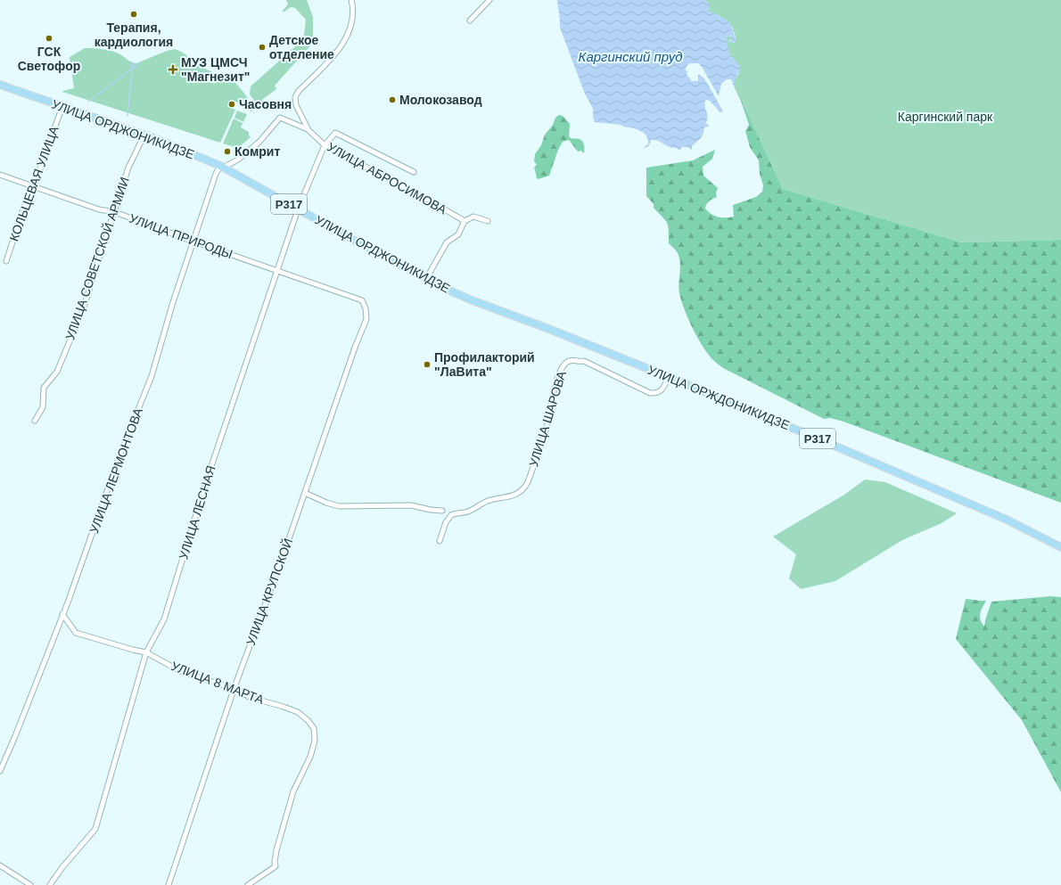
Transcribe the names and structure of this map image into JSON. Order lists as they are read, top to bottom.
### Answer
{
  "streets": {
    "main road": ["УЛИЦА ОРДЖОНИКИДЗЕ", "Р317", "УЛИЦА ОРЖДОНИКИДЗЕ"],
    "street": [
      "УЛИЦА АБРОСИМОВА",
      "КОЛЬЦЕВАЯ УЛИЦА",
      "УЛИЦА ПРИРОДЫ",
      "УЛИЦА СОВЕТСКОЙ АРМИИ",
      "УЛИЦА ШАРОВА",
      "УЛИЦА ЛЕРМОНТОВА",
      "УЛИЦА ЛЕСНАЯ",
      "УЛИЦА КРУПСКОЙ",
      "УЛИЦА 8 МАРТА"
    ]
  },
  "crossings": [
    ["УЛИЦА ОРДЖОНИКИДЗЕ", "УЛИЦА АБРОСИМОВА"],
    ["УЛИЦА ОРДЖОНИКИДЗЕ", "КОЛЬЦЕВАЯ УЛИЦА"],
    ["УЛИЦА ОРДЖОНИКИДЗЕ", "УЛИЦА СОВЕТСКОЙ АРМИИ"],
    ["УЛИЦА ОРДЖОНИКИДЗЕ", "УЛИЦА ОРЖДОНИКИДЗЕ"],
    ["УЛИЦА ОРДЖОНИКИДЗЕ", "УЛИЦА ЛЕРМОНТОВА"],
    ["УЛИЦА ОРДЖОНИКИДЗЕ", "УЛИЦА ЛЕСНАЯ"],
    ["УЛИЦА АБРОСИМОВА", "УЛИЦА ЛЕРМОНТОВА"],
    ["УЛИЦА АБРОСИМОВА", "УЛИЦА ЛЕСНАЯ"],
    ["КОЛЬЦЕВАЯ УЛИЦА", "УЛИЦА ПРИРОДЫ"],
    ["УЛИЦА ПРИРОДЫ", "УЛИЦА СОВЕТСКОЙ АРМИИ"],
    ["УЛИЦА ПРИРОДЫ", "УЛИЦА ЛЕРМОНТОВА"],
    ["УЛИЦА ПРИРОДЫ", "УЛИЦА ЛЕСНАЯ"],
    ["УЛИЦА ПРИРОДЫ", "УЛИЦА КРУПСКОЙ"],
    ["УЛИЦА ОРЖДОНИКИДЗЕ", "УЛИЦА ШАРОВА"],
    ["УЛИЦА ЛЕРМОНТОВА", "УЛИЦА 8 МАРТА"],
    ["УЛИЦА ЛЕСНАЯ", "УЛИЦА 8 МАРТА"],
    ["УЛИЦА КРУПСКОЙ", "УЛИЦА 8 МАРТА"]
  ],
  "water": ["Каргинский пруд"],
  "parks": ["Каргинский парк"],
  "places": {
    "other": [
      "Терапия, кардиология",
      "ГСК Светофор",
      "Детское отделение",
      "Молокозавод",
      "Часовня",
      "Комрит",
      "Профилакторий \"ЛаВита\""
    ],
    "health": ["МУЗ ЦМСЧ \"Магнезит\""]
  }
}
